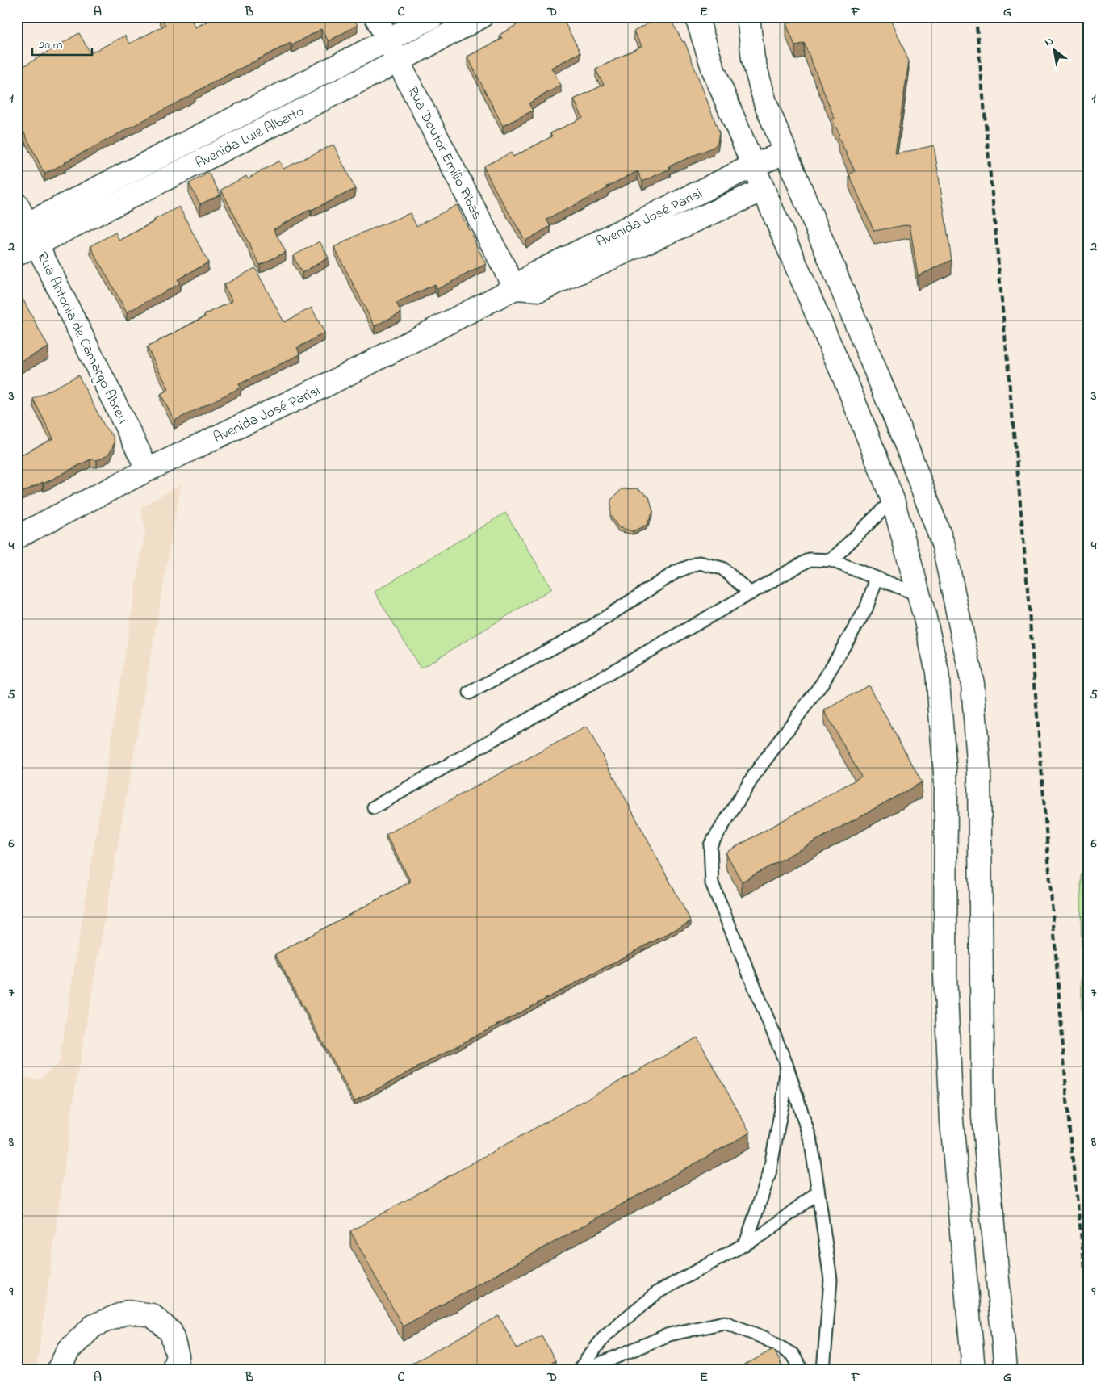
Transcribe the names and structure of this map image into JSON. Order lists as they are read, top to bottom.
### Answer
{
  "streets": {
    "main road": [
      "Avenida Luiz Alberto",
      "Rua Doutor Emílio Ribas",
      "Avenida José Parisi",
      "Rua Antonia de Camargo Abreu"
    ]
  },
  "crossings": [
    ["Avenida Luiz Alberto", "Rua Doutor Emílio Ribas"],
    ["Avenida Luiz Alberto", "Rua Antonia de Camargo Abreu"],
    ["Rua Doutor Emílio Ribas", "Avenida José Parisi"],
    ["Avenida José Parisi", "Rua Antonia de Camargo Abreu"]
  ],
  "scale_bar": "20 m",
  "north": "top left",
  "grid": {
    "columns": [
      "A",
      "B",
      "C",
      "D",
      "E",
      "F",
      "G"
    ],
    "rows": [
      "1",
      "2",
      "3",
      "4",
      "5",
      "6",
      "7",
      "8",
      "9"
    ]
  }
}
